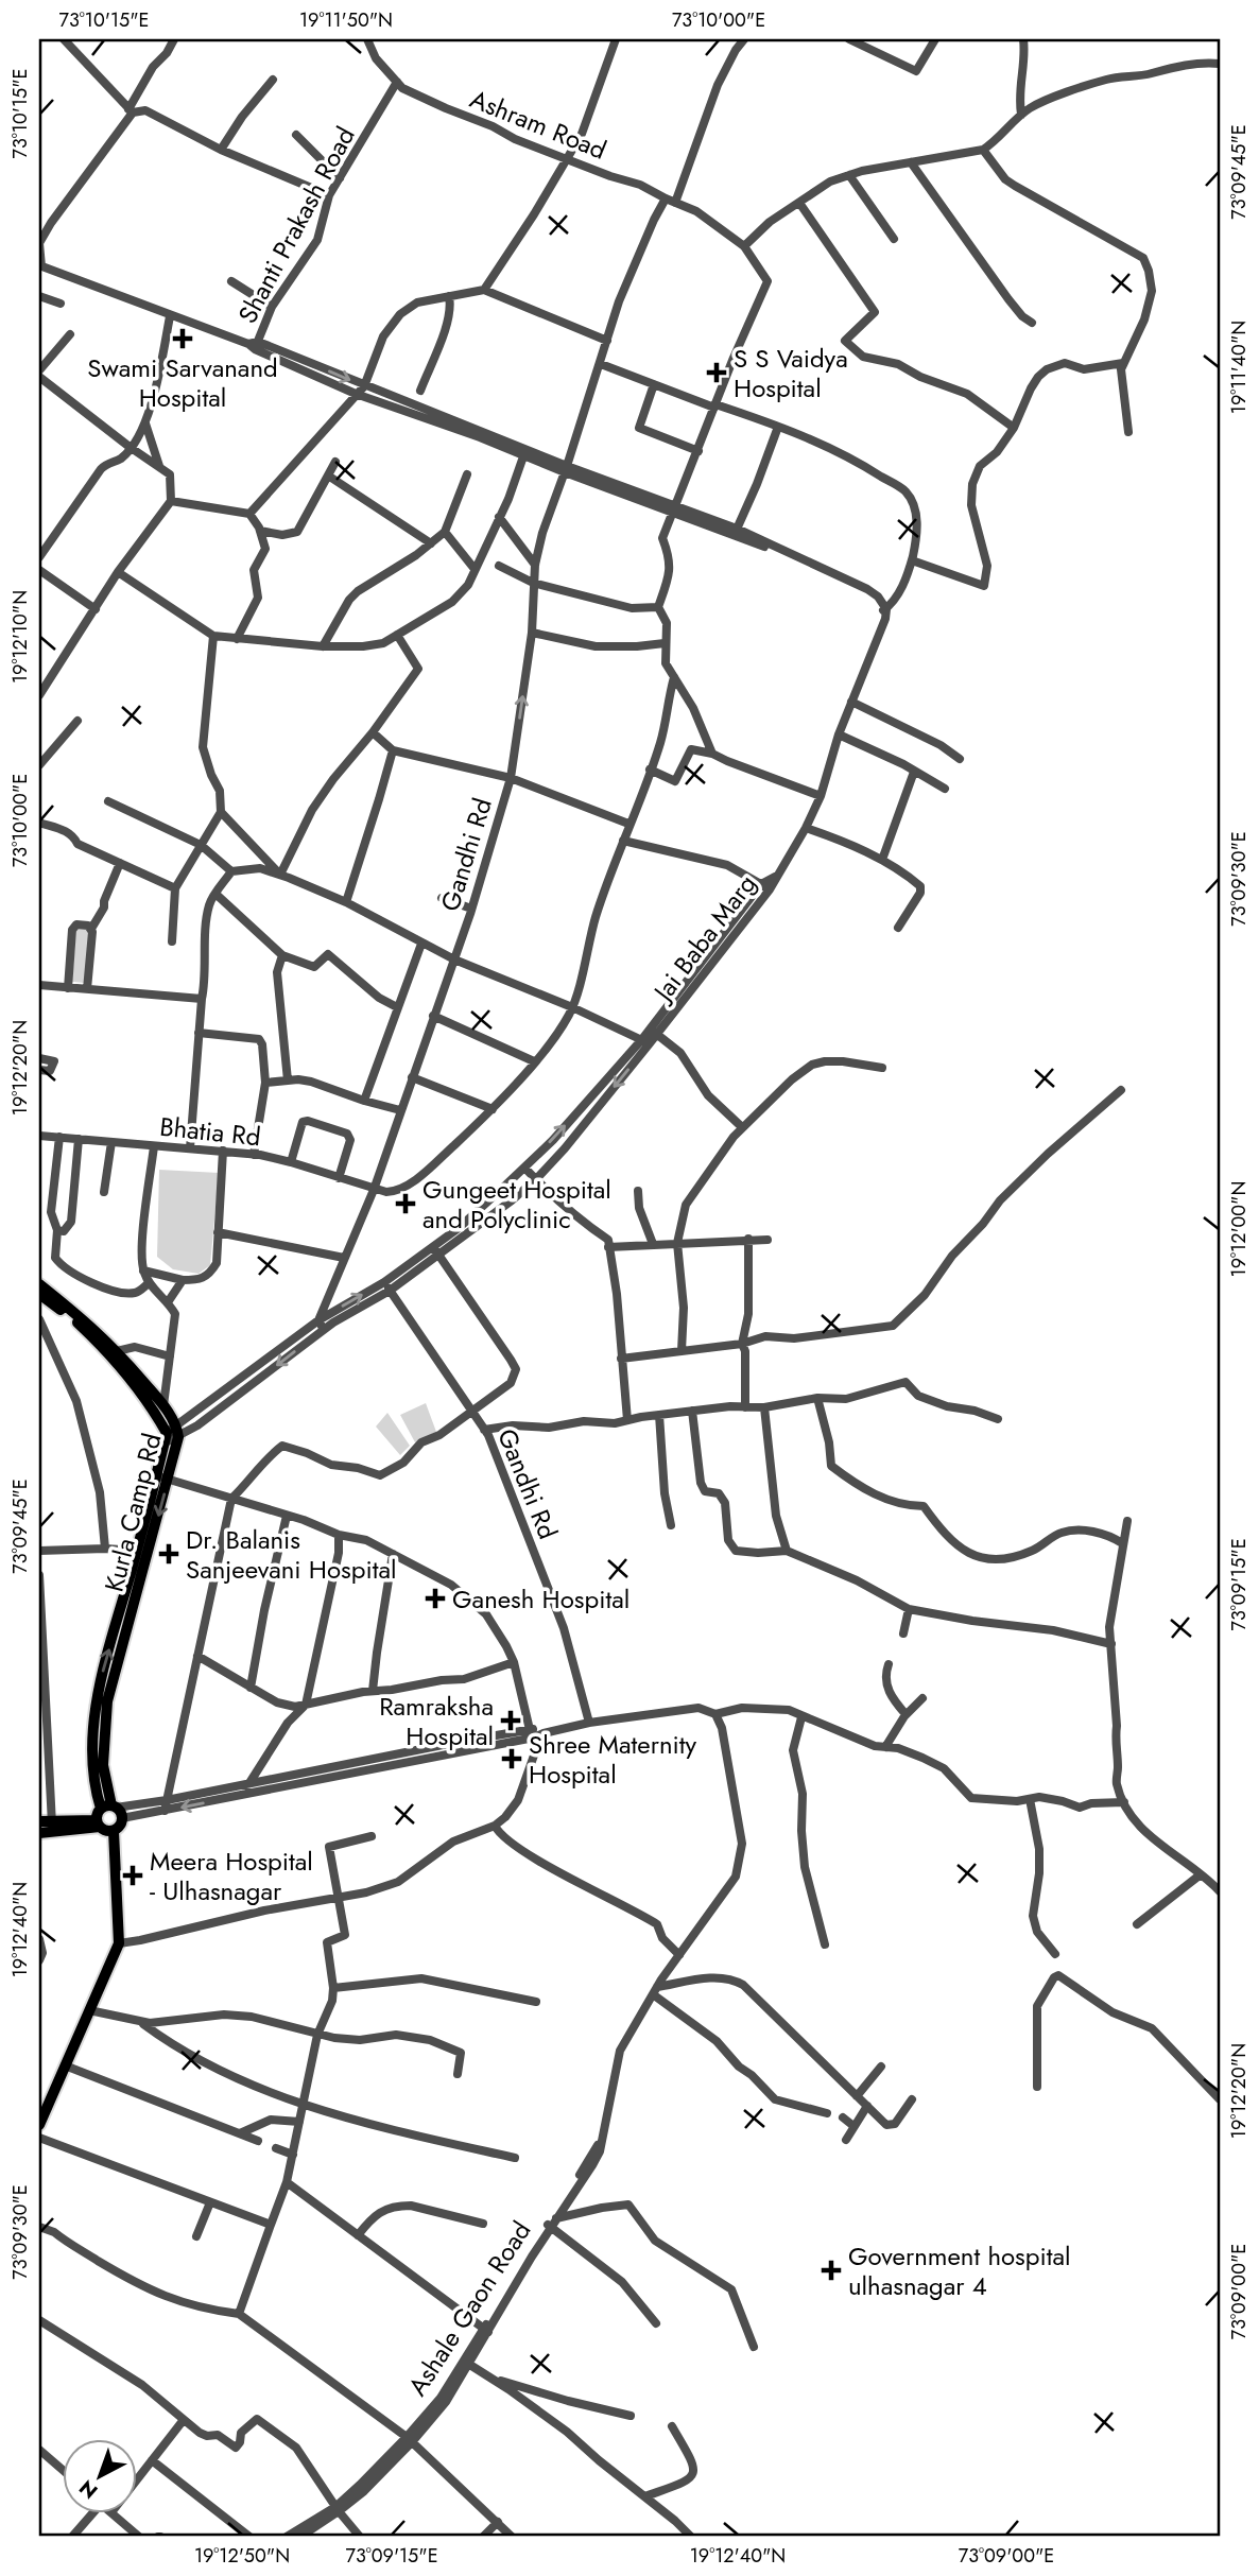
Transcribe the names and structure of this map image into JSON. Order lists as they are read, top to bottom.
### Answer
{
  "streets": {
    "main road": ["Kurla Camp Rd"],
    "street": [
      "Ashram Road",
      "Shanti Prakash Road",
      "Gandhi Rd",
      "Jai Baba Marg",
      "Bhatia Rd",
      "Ashale Gaon Road"
    ]
  },
  "crossings": [
    ["Ashram Road", "Shanti Prakash Road"],
    ["Ashram Road", "Gandhi Rd"],
    ["Ashram Road", "Jai Baba Marg"],
    ["Gandhi Rd", "Jai Baba Marg"],
    ["Gandhi Rd", "Bhatia Rd"]
  ],
  "places": {
    "health": [
      "Swami Sarvanand Hospital",
      "S S Vaidya Hospital",
      "Gungeet Hospital and Polyclinic",
      "Dr. Balanis Sanjeevani Hospital",
      "Ganesh Hospital",
      "Ramraksha Hospital",
      "Shree Maternity Hospital",
      "Meera Hospital - Ulhasnagar",
      "Government hospital ulhasnagar 4"
    ]
  },
  "north": "bottom left",
  "coordinates": [
    "73°10'15\"E",
    "19°11'50\"N",
    "73°10'00\"E",
    "73°09'45\"E",
    "19°11'40\"N",
    "19°12'10\"N",
    "73°09'30\"E",
    "19°12'20\"N",
    "19°12'00\"N",
    "73°09'15\"E",
    "19°12'40\"N",
    "73°09'00\"E",
    "19°12'50\"N"
  ]
}
